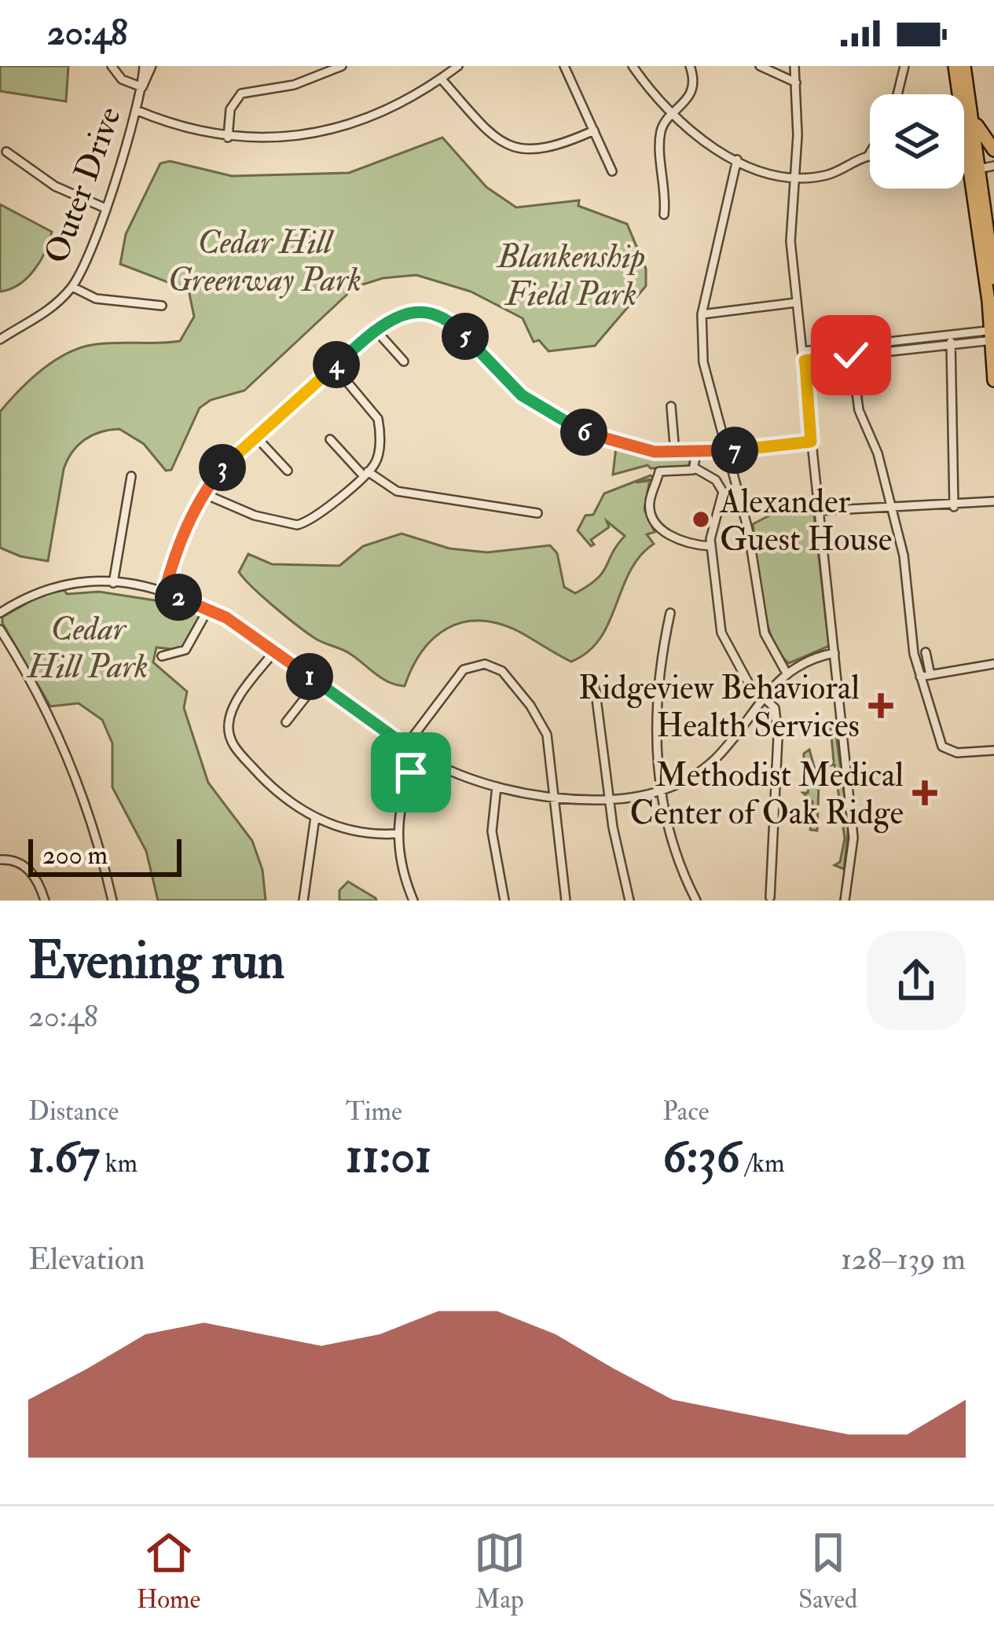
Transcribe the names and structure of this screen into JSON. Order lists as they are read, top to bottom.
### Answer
{
  "streets": {
    "street": ["Outer Drive"]
  },
  "parks": ["Cedar Hill Greenway Park", "Blankenship Field Park", "Cedar Hill Park"],
  "places": {
    "other": ["Alexander Guest House"],
    "health": ["Ridgeview Behavioral Health Services", "Methodist Medical Center of Oak Ridge"]
  },
  "scale_bar": "200 m",
  "page": {
    "status": "20:48",
    "pins": [
      "5",
      "4",
      "6",
      "7",
      "3",
      "2",
      "1"
    ],
    "scale": "200 m",
    "heading": ["Evening run", "20:48"],
    "stats": [
      ["Distance", "1.67 km"],
      ["Time", "11:01"],
      ["Pace", "6:36 /km"]
    ],
    "chart": ["Elevation", "128–139 m"],
    "tabs": ["Home", "Map", "Saved"]
  }
}
